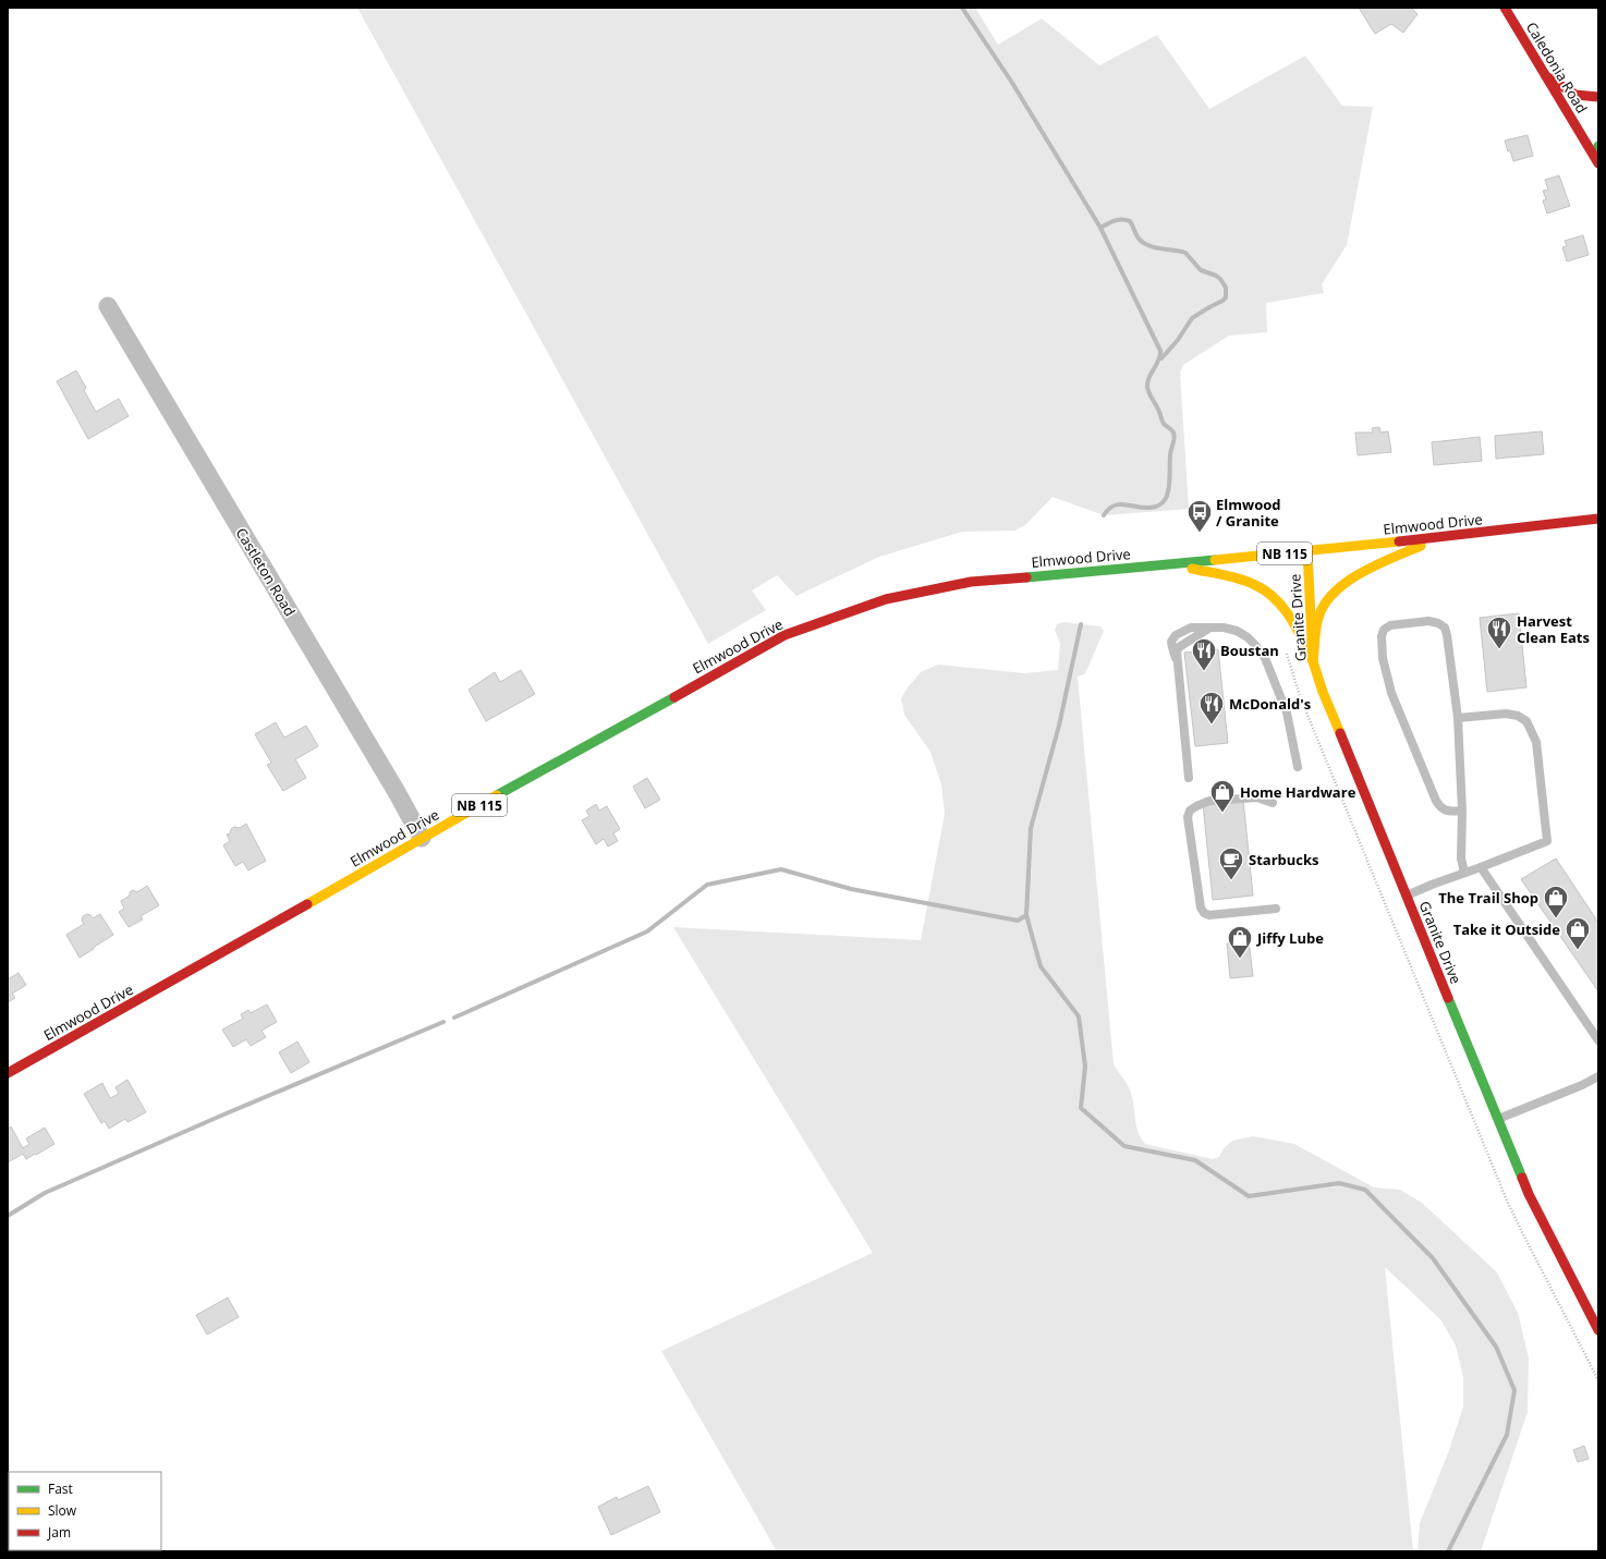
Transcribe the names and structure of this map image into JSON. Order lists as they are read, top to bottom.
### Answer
{
  "streets": {
    "main road": [
      "Caledonia Road",
      "Elmwood Drive",
      "NB 115",
      "Granite Drive"
    ],
    "street": ["Castleton Road"]
  },
  "crossings": [
    ["Elmwood Drive", "Castleton Road"],
    ["Elmwood Drive", "Granite Drive"]
  ],
  "places": {
    "bus stop": ["Elmwood / Granite"],
    "restaurant": ["Harvest Clean Eats", "Boustan", "McDonald's"],
    "shop": [
      "Home Hardware",
      "The Trail Shop",
      "Take it Outside",
      "Jiffy Lube"
    ],
    "cafe": ["Starbucks"]
  },
  "legend": ["Fast", "Slow", "Jam"]
}
